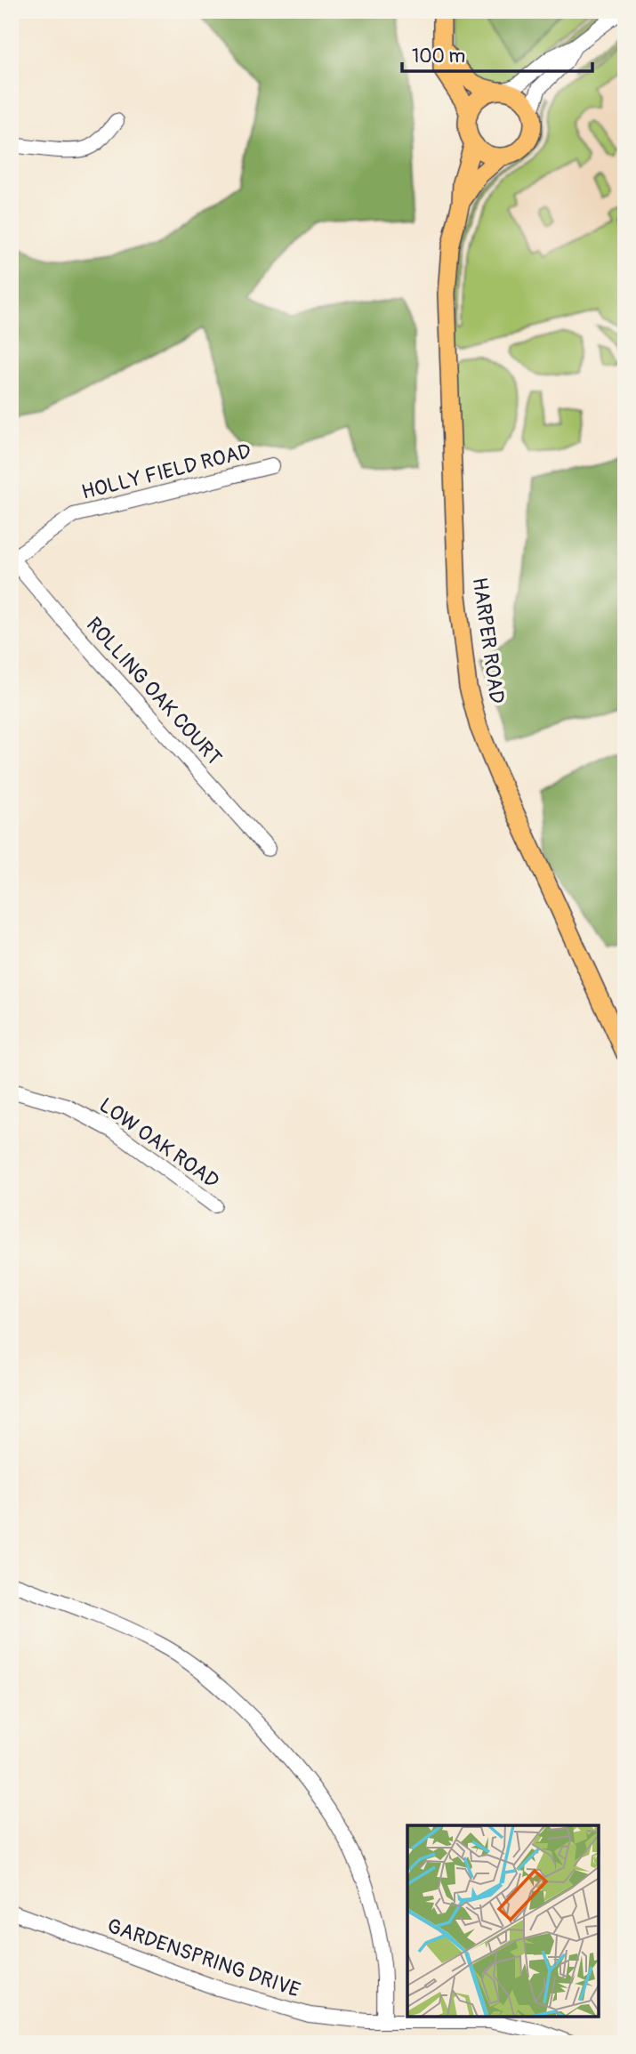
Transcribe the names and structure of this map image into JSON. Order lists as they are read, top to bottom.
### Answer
{
  "streets": {
    "main road": ["HARPER ROAD"],
    "street": [
      "HOLLY FIELD ROAD",
      "ROLLING OAK COURT",
      "LOW OAK ROAD",
      "GARDENSPRING DRIVE"
    ]
  },
  "crossings": [
    ["HOLLY FIELD ROAD", "ROLLING OAK COURT"]
  ],
  "scale_bar": "100 m"
}
